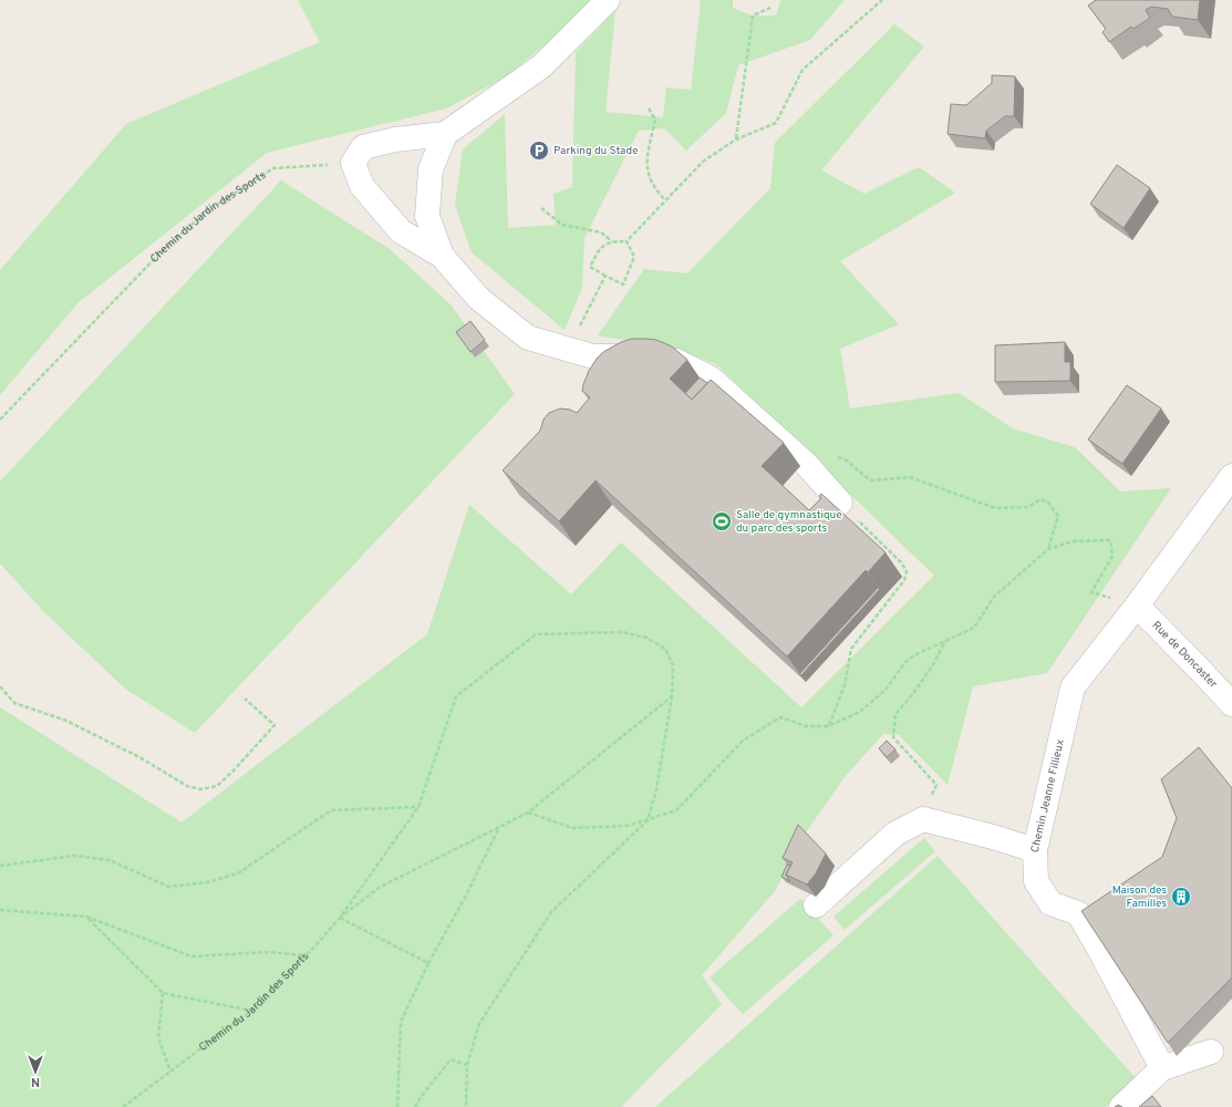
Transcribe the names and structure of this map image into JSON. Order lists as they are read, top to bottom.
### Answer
{
  "streets": {
    "street": ["Rue de Doncaster", "Chemin Jeanne Fillieux"],
    "path": ["Chemin du Jardin des Sports"]
  },
  "crossings": [
    ["Rue de Doncaster", "Chemin Jeanne Fillieux"]
  ],
  "places": {
    "parking": ["Parking du Stade"],
    "sports": ["Salle de gymnastique du parc des sports"],
    "building": ["Maison des Familles"]
  },
  "north": "bottom"
}
